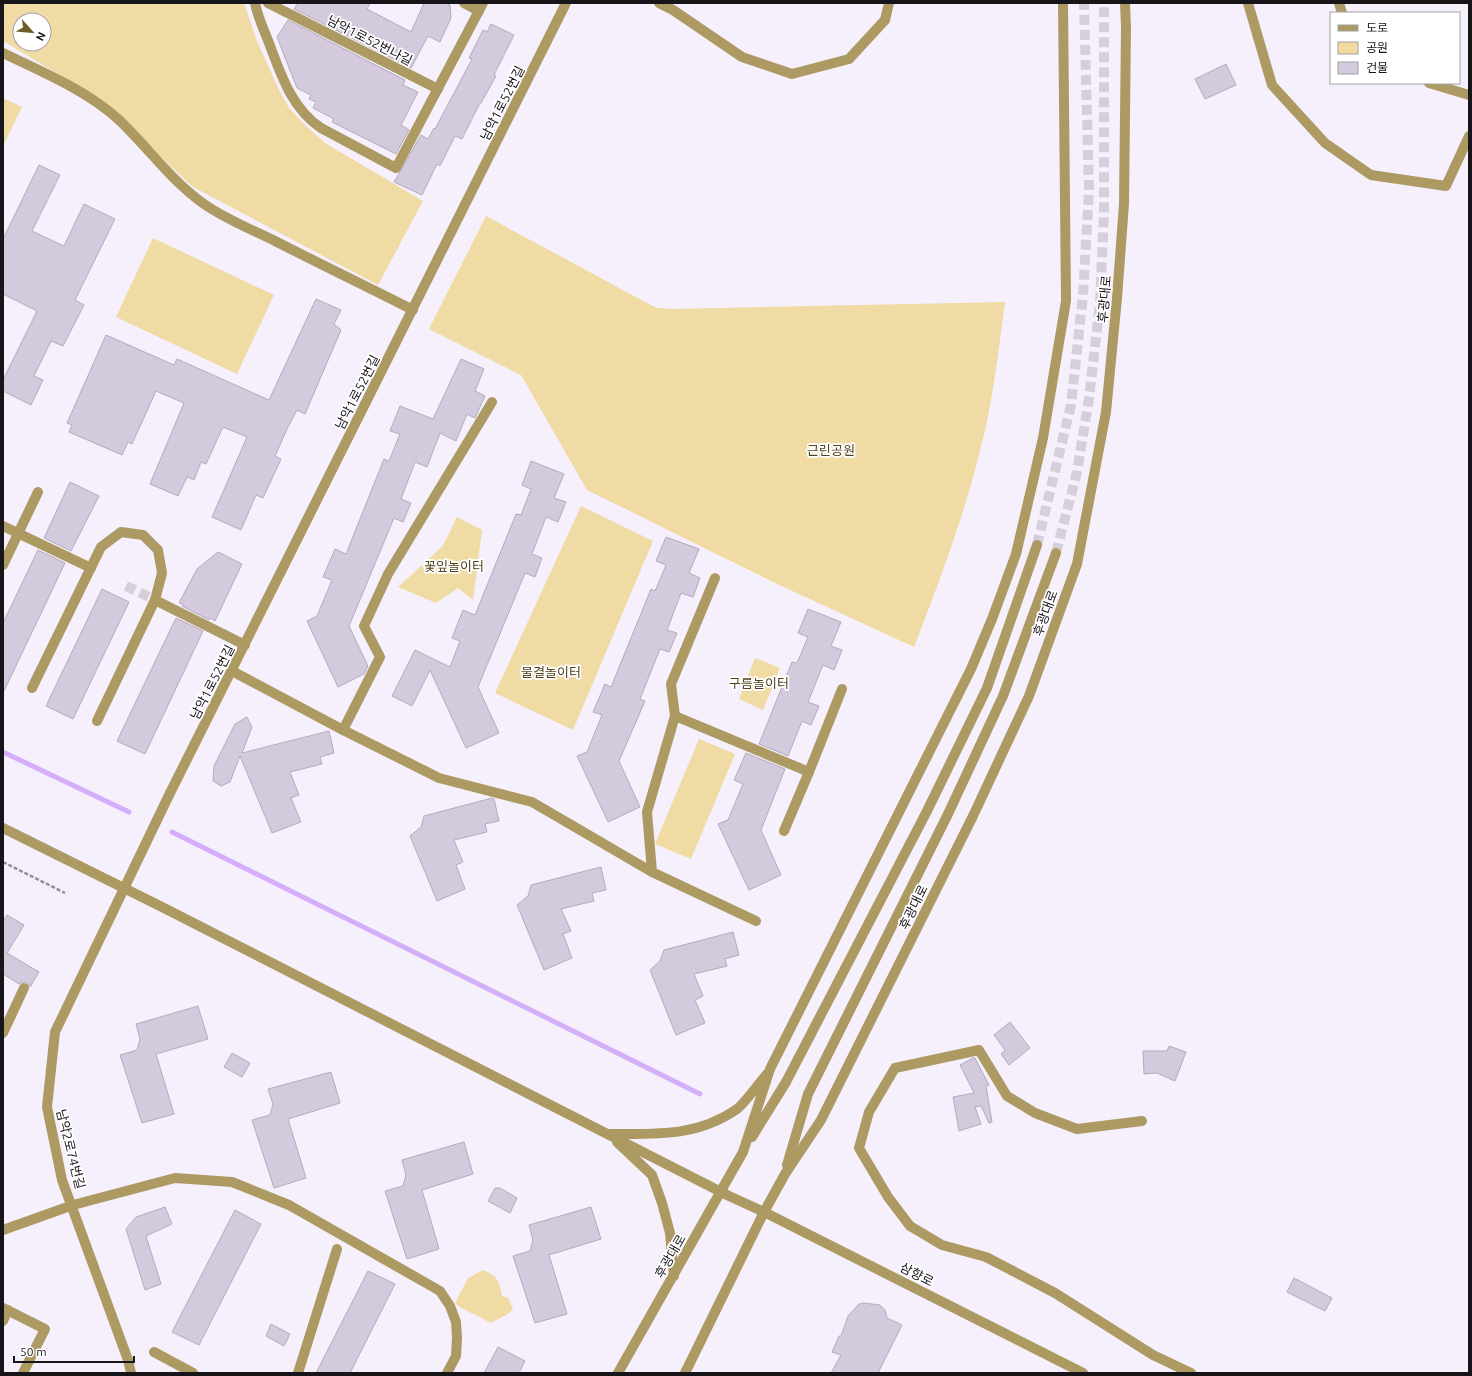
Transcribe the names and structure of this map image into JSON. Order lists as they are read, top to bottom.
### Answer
{
  "streets": {
    "street": [
      "남악1로52번나길",
      "남악1로52번길",
      "후광대로",
      "남악2로74번길",
      "삼향로"
    ]
  },
  "crossings": [
    ["남악1로52번길", "남악2로74번길"],
    ["남악1로52번길", "삼향로"],
    ["후광대로", "삼향로"],
    ["남악2로74번길", "삼향로"]
  ],
  "parks": [
    "근린공원",
    "꽃잎놀이터",
    "물결놀이터",
    "구름놀이터"
  ],
  "legend": ["도로", "공원", "건물"],
  "scale_bar": "50 m",
  "north": "bottom right"
}
